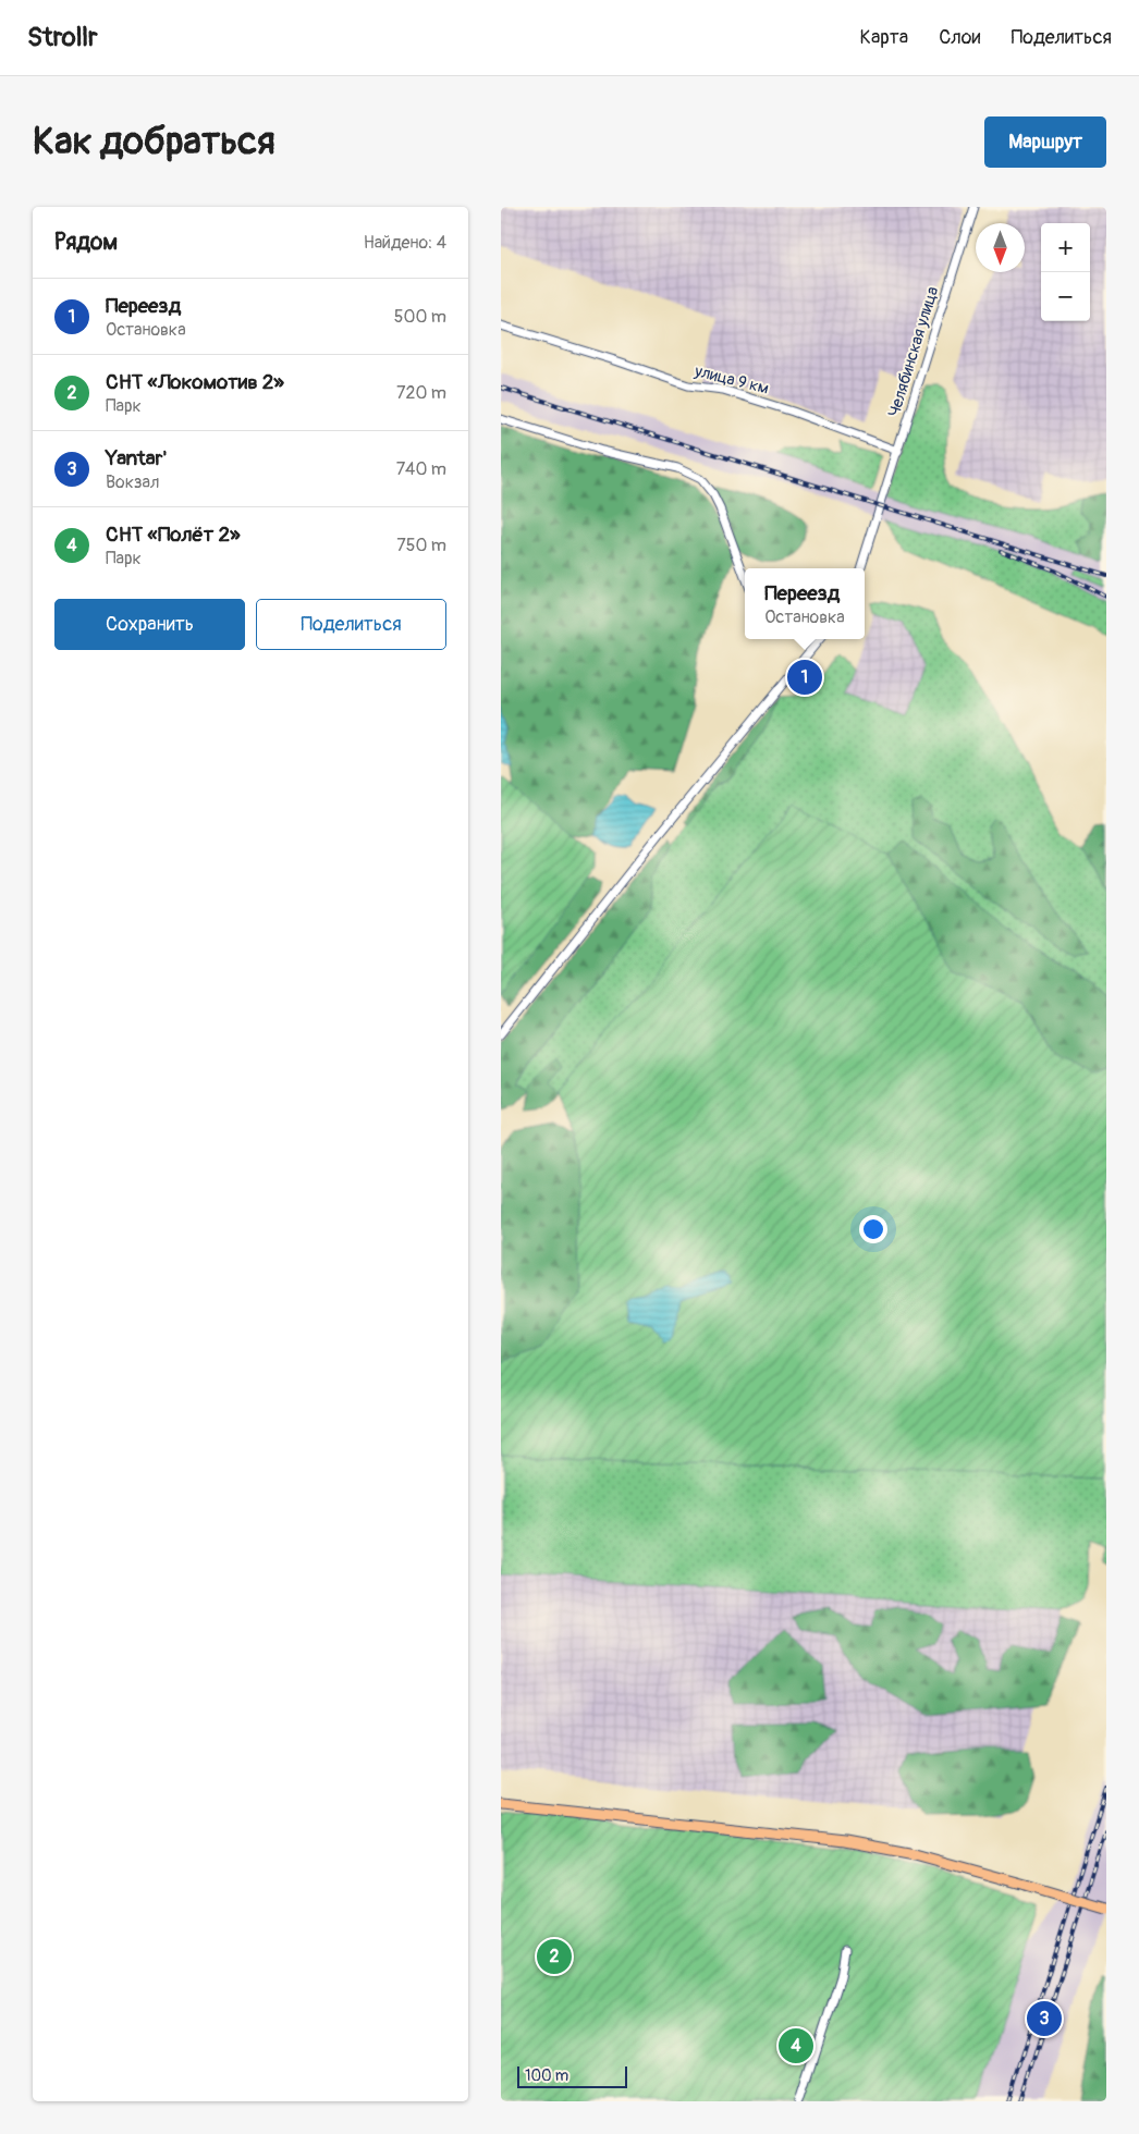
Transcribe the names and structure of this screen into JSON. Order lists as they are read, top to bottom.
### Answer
{
  "streets": {
    "street": ["Челябинская улица", "улица 9 км"]
  },
  "crossings": [
    ["Челябинская улица", "улица 9 км"]
  ],
  "scale_bar": "100 m",
  "north": "bottom",
  "page": {
    "header": "Strollr",
    "nav": ["Карта", "Слои", "Поделиться"],
    "buttons": [
      "Маршрут",
      ["Сохранить", "Поделиться"]
    ],
    "title": "Как добраться",
    "heading": ["Рядом", "Найдено: 4"],
    "map_buttons": ["+", "−"],
    "list": [
      {
        "mark": "1",
        "name": "Переезд",
        "note": "Остановка",
        "value": "500 m"
      },
      {
        "mark": "2",
        "name": "СНТ «Локомотив 2»",
        "note": "Парк",
        "value": "720 m"
      },
      {
        "mark": "3",
        "name": "Yantar'",
        "note": "Вокзал",
        "value": "740 m"
      },
      {
        "mark": "4",
        "name": "СНТ «Полёт 2»",
        "note": "Парк",
        "value": "750 m"
      }
    ],
    "popup": ["Переезд", "Остановка"],
    "pins": [
      "1",
      "2",
      "3",
      "4"
    ],
    "scale": "100 m"
  }
}
